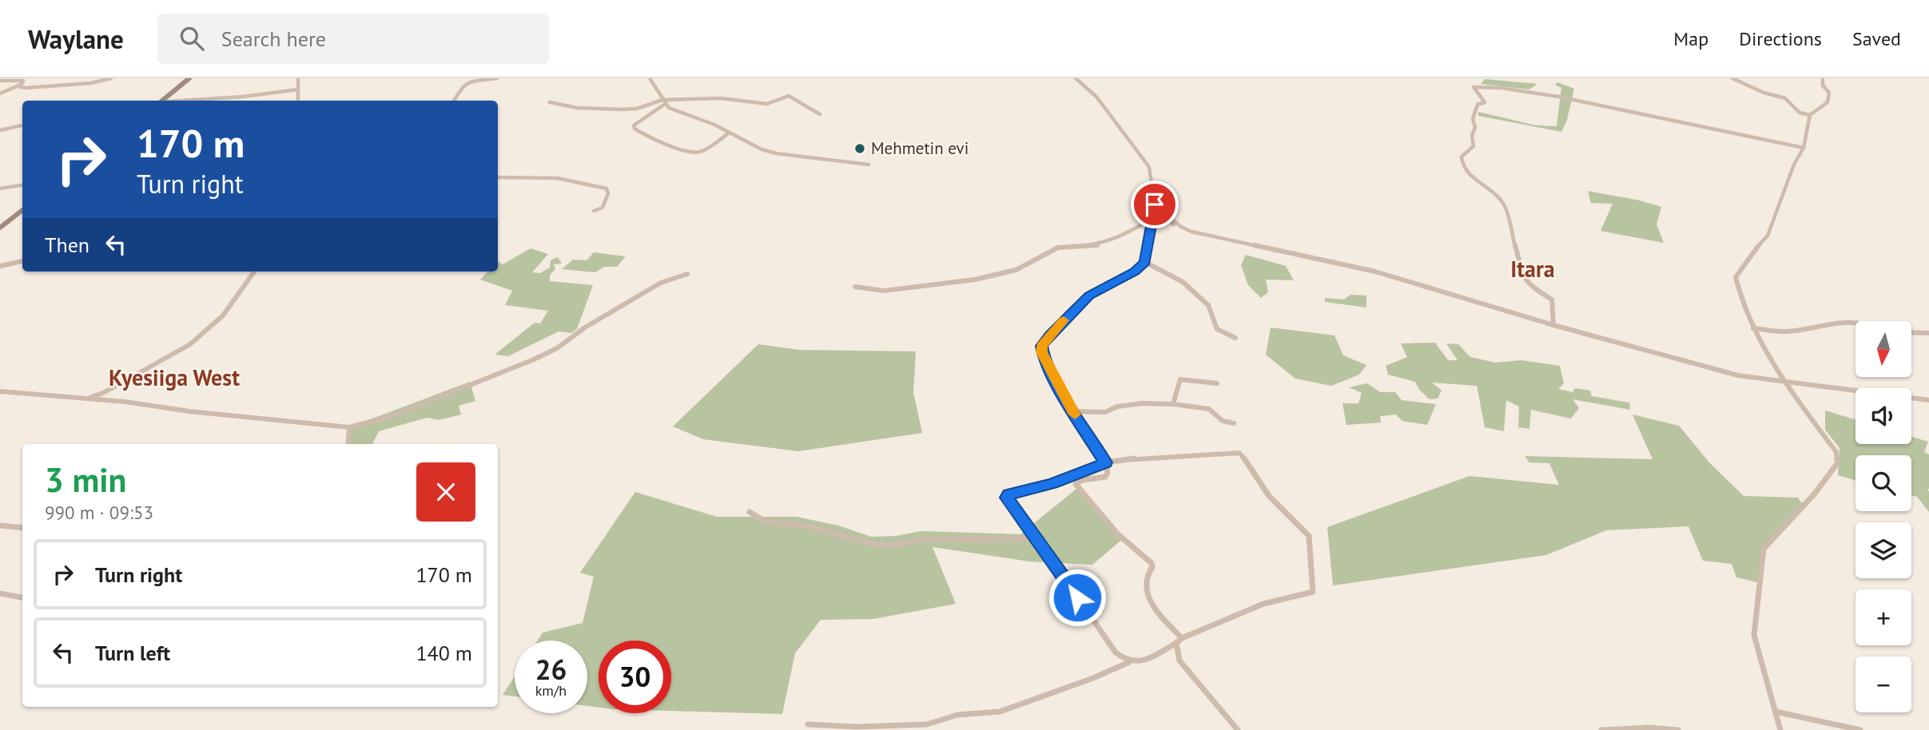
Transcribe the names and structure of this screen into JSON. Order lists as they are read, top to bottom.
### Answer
{
  "districts": ["Itara", "Kyesiiga West"],
  "places": ["Mehmetin evi"],
  "north": "bottom",
  "page": {
    "header": "Waylane",
    "search": "Search here",
    "nav": ["Map", "Directions", "Saved"],
    "turn": ["170 m", "Turn right"],
    "then": "Then",
    "map_buttons": ["+", "−"],
    "heading": ["3 min", "990 m · 09:53"],
    "list": [
      {
        "name": "Turn right",
        "value": "170 m"
      },
      {
        "name": "Turn left",
        "value": "140 m"
      }
    ],
    "speed": "26 km/h",
    "limit": "30"
  }
}
